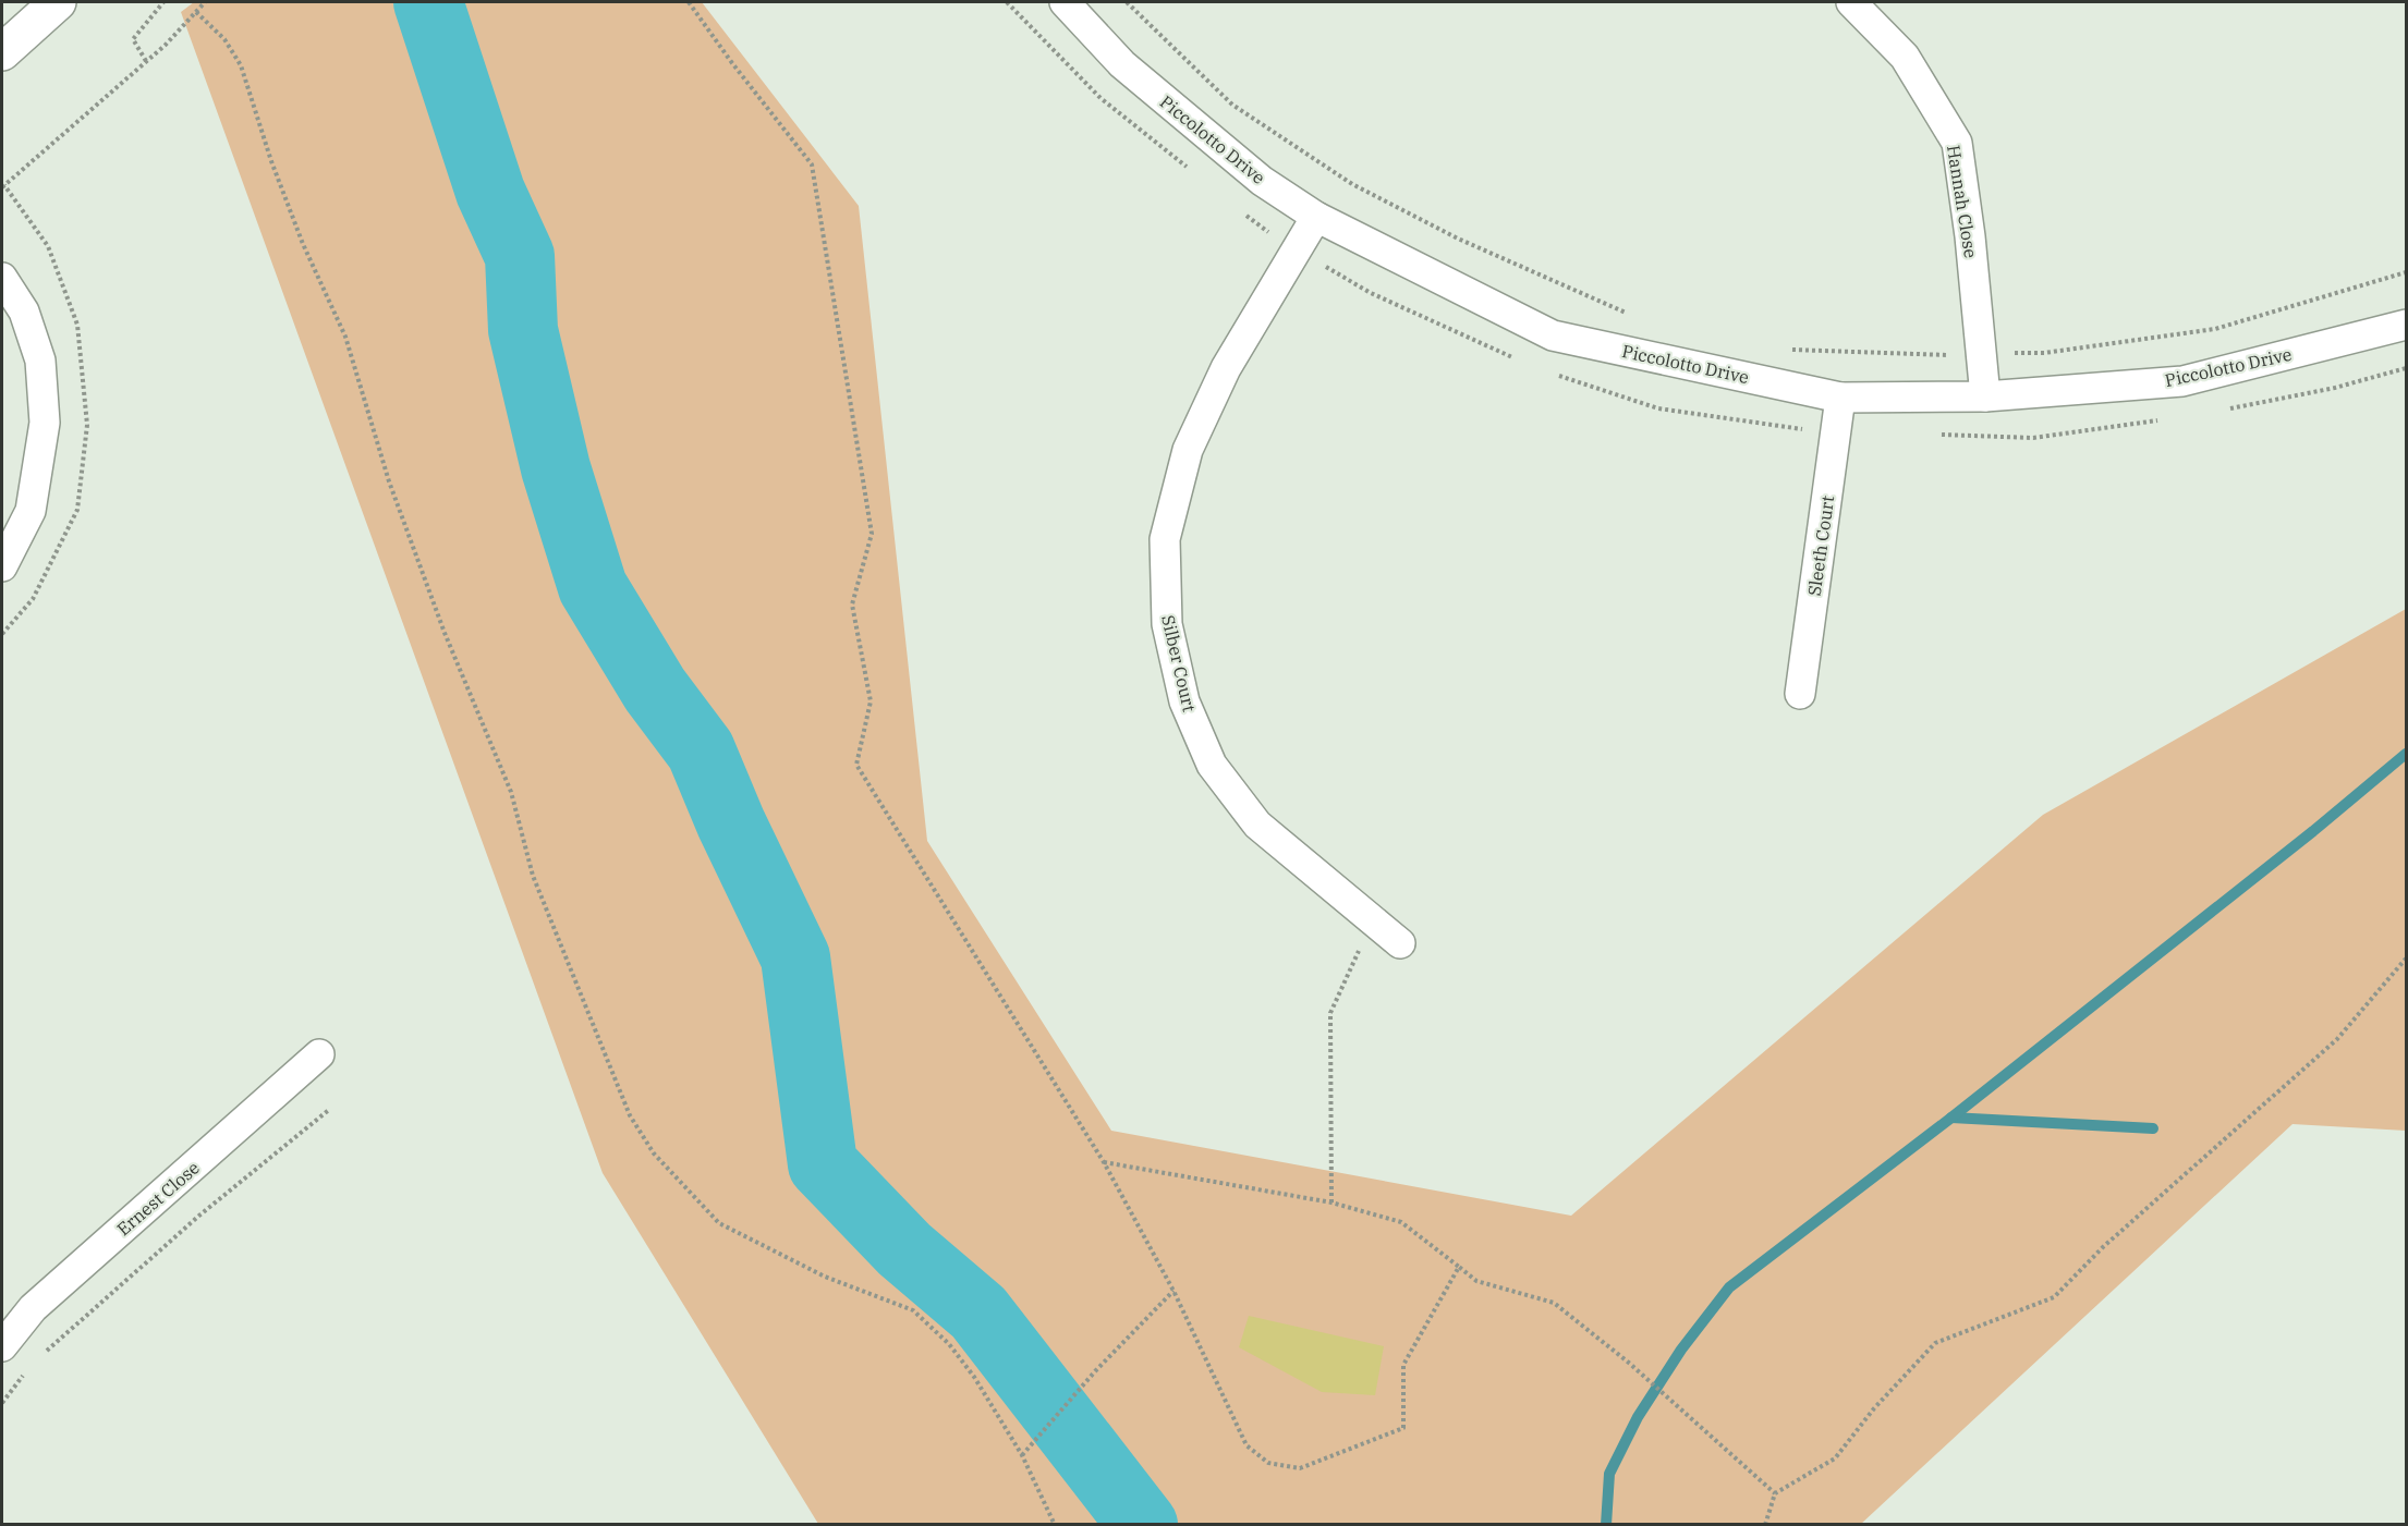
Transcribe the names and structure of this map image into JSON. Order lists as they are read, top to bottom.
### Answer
{
  "streets": {
    "street": [
      "Piccolotto Drive",
      "Hannah Close",
      "Sleeth Court",
      "Silber Court",
      "Ernest Close"
    ]
  },
  "crossings": [
    ["Piccolotto Drive", "Hannah Close"],
    ["Piccolotto Drive", "Sleeth Court"],
    ["Piccolotto Drive", "Silber Court"]
  ]
}
